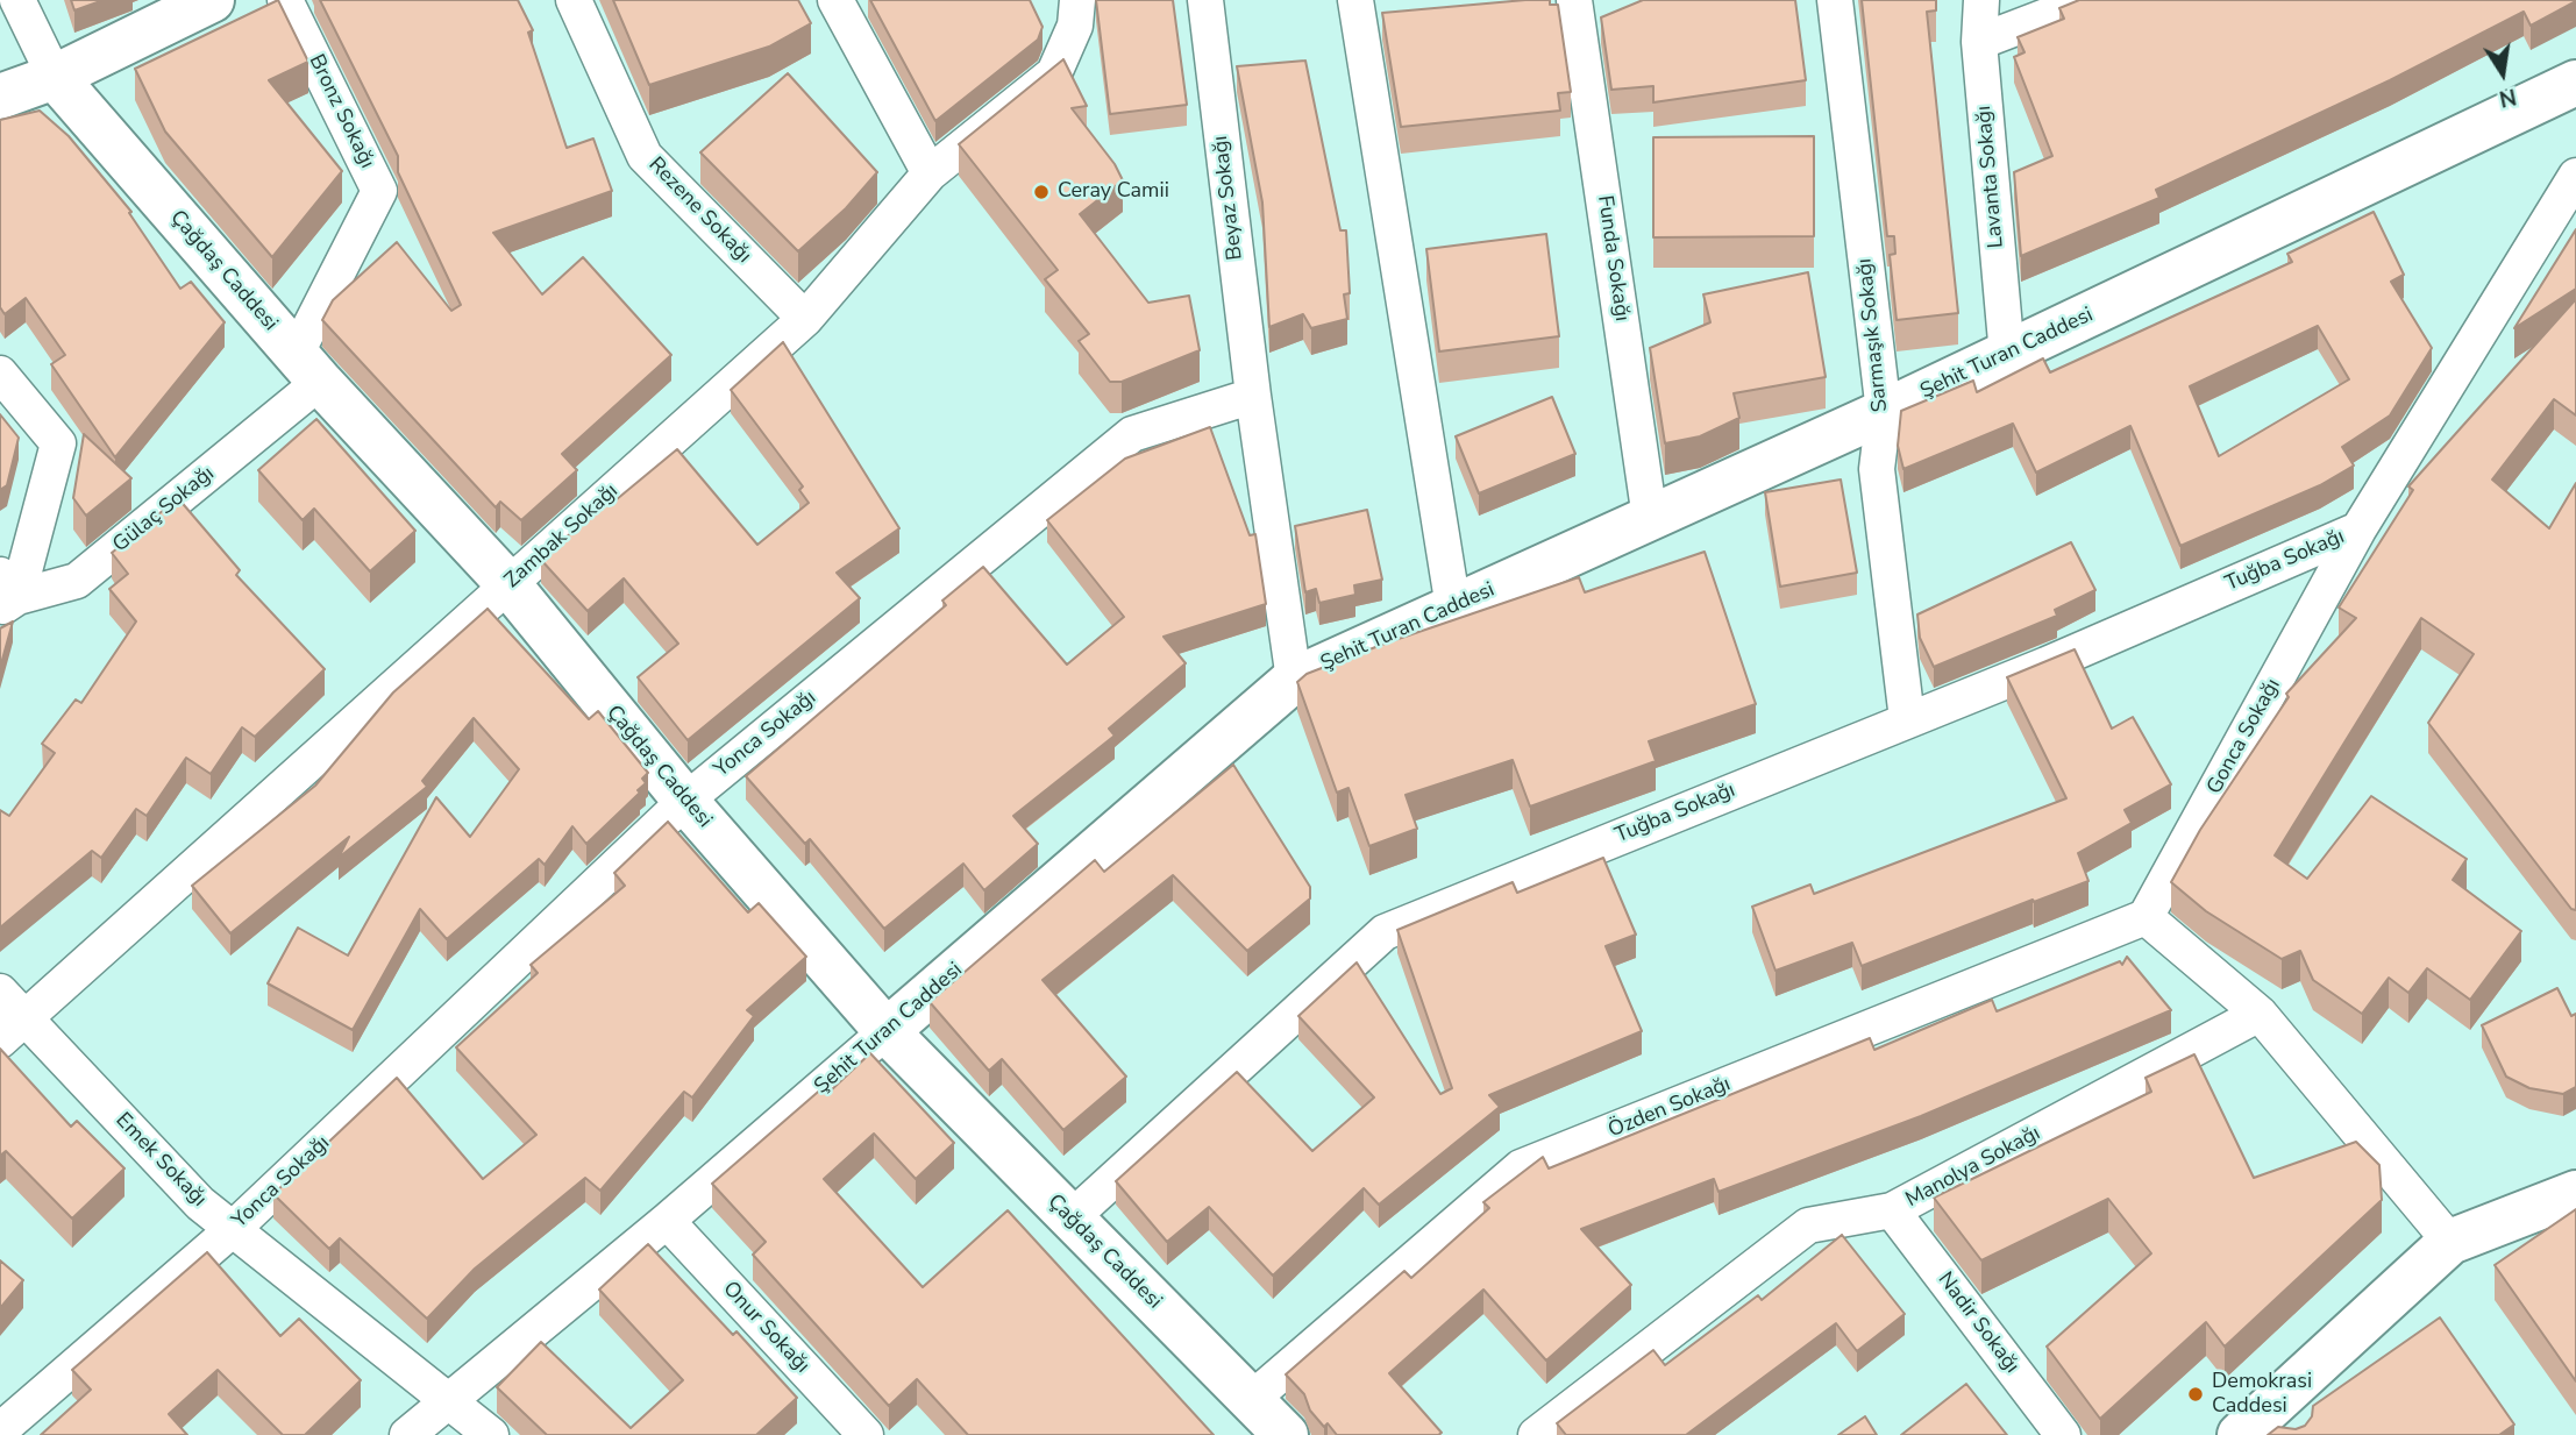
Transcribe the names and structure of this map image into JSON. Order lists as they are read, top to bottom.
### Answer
{
  "streets": {
    "street": [
      "Bronz Sokağı",
      "Lavanta Sokağı",
      "Beyaz Sokağı",
      "Rezene Sokağı",
      "Funda Sokağı",
      "Çağdaş Caddesi",
      "Sarmaşık Sokağı",
      "Şehit Turan Caddesi",
      "Gülaç Sokağı",
      "Zambak Sokağı",
      "Tuğba Sokağı",
      "Yonca Sokağı",
      "Gonca Sokağı",
      "Özden Sokağı",
      "Emek Sokağı",
      "Manolya Sokağı",
      "Nadir Sokağı",
      "Onur Sokağı"
    ]
  },
  "crossings": [
    ["Bronz Sokağı", "Çağdaş Caddesi"],
    ["Bronz Sokağı", "Gülaç Sokağı"],
    ["Lavanta Sokağı", "Şehit Turan Caddesi"],
    ["Beyaz Sokağı", "Yonca Sokağı"],
    ["Rezene Sokağı", "Zambak Sokağı"],
    ["Funda Sokağı", "Şehit Turan Caddesi"],
    ["Çağdaş Caddesi", "Şehit Turan Caddesi"],
    ["Çağdaş Caddesi", "Gülaç Sokağı"],
    ["Çağdaş Caddesi", "Zambak Sokağı"],
    ["Çağdaş Caddesi", "Tuğba Sokağı"],
    ["Çağdaş Caddesi", "Yonca Sokağı"],
    ["Çağdaş Caddesi", "Özden Sokağı"],
    ["Sarmaşık Sokağı", "Şehit Turan Caddesi"],
    ["Sarmaşık Sokağı", "Tuğba Sokağı"],
    ["Şehit Turan Caddesi", "Emek Sokağı"],
    ["Şehit Turan Caddesi", "Onur Sokağı"],
    ["Zambak Sokağı", "Emek Sokağı"],
    ["Tuğba Sokağı", "Gonca Sokağı"],
    ["Yonca Sokağı", "Emek Sokağı"],
    ["Gonca Sokağı", "Özden Sokağı"],
    ["Manolya Sokağı", "Nadir Sokağı"]
  ],
  "places": ["Ceray Camii", "Demokrasi Caddesi"],
  "north": "bottom"
}
